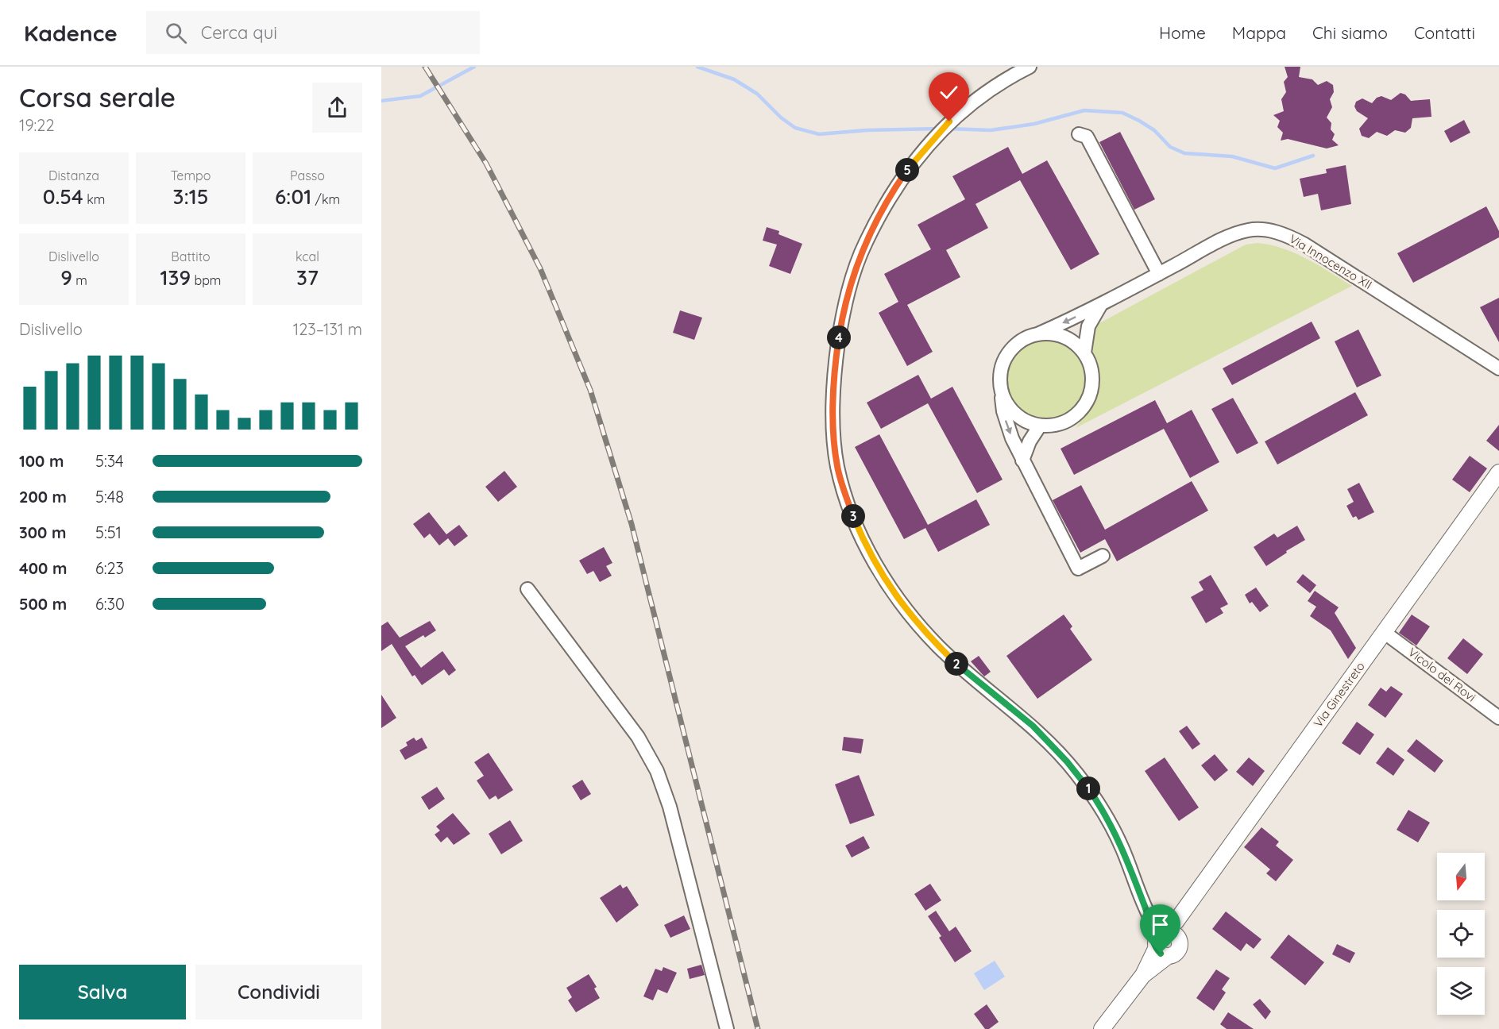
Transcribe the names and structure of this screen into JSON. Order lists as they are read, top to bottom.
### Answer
{
  "streets": {
    "street": ["Via Innocenzo XII", "Vicolo dei Rovi", "Via Ginestreto"]
  },
  "crossings": [
    ["Vicolo dei Rovi", "Via Ginestreto"]
  ],
  "north": "bottom",
  "page": {
    "header": "Kadence",
    "search": "Cerca qui",
    "nav": [
      "Home",
      "Mappa",
      "Chi siamo",
      "Contatti"
    ],
    "heading": ["Corsa serale", "19:22"],
    "stats": [
      ["Distanza", "0.54 km"],
      ["Tempo", "3:15"],
      ["Passo", "6:01 /km"],
      ["Dislivello", "9 m"],
      ["Battito", "139 bpm"],
      ["kcal", "37"]
    ],
    "pins": [
      "5",
      "4",
      "3",
      "2",
      "1"
    ],
    "chart": ["Dislivello", "123–131 m"],
    "list": [
      {
        "name": "100 m",
        "note": "5:34"
      },
      {
        "name": "200 m",
        "note": "5:48"
      },
      {
        "name": "300 m",
        "note": "5:51"
      },
      {
        "name": "400 m",
        "note": "6:23"
      },
      {
        "name": "500 m",
        "note": "6:30"
      }
    ],
    "buttons": ["Salva", "Condividi"]
  }
}
